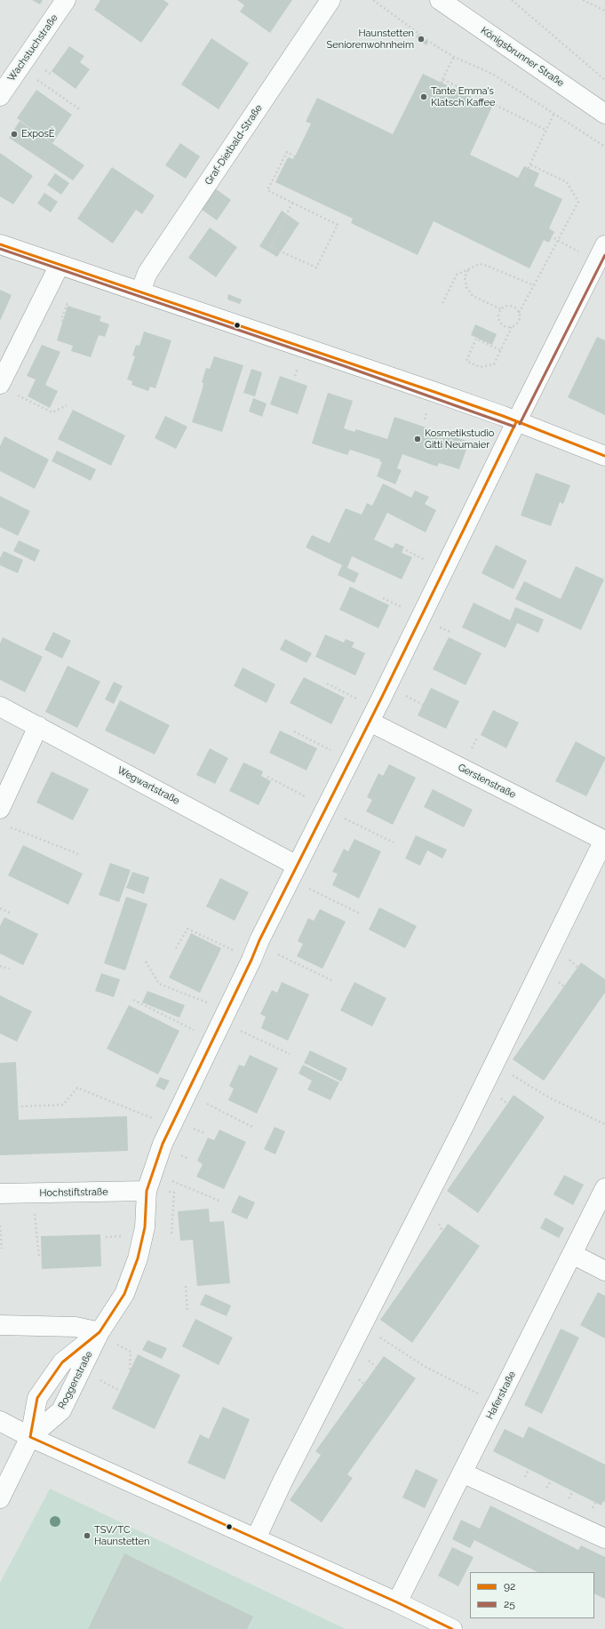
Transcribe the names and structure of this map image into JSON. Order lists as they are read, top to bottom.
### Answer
{
  "streets": {
    "street": [
      "Wachstuchstraße",
      "Königsbrunner Straße",
      "Graf-Dietbald-Straße",
      "Gerstenstraße",
      "Wegwartstraße",
      "Hochstiftstraße",
      "Roggenstraße",
      "Haferstraße"
    ]
  },
  "crossings": [
    ["Gerstenstraße", "Roggenstraße"],
    ["Wegwartstraße", "Roggenstraße"],
    ["Hochstiftstraße", "Roggenstraße"]
  ],
  "places": [
    "Haunstetten Seniorenwohnheim",
    "Tante Emma's Klatsch Kaffee",
    "ExposÉ",
    "Kosmetikstudio Gitti Neumaier",
    "TSV/TC Haunstetten"
  ],
  "lines": ["transit line 92", "transit line 25"],
  "legend": ["92", "25"]
}
